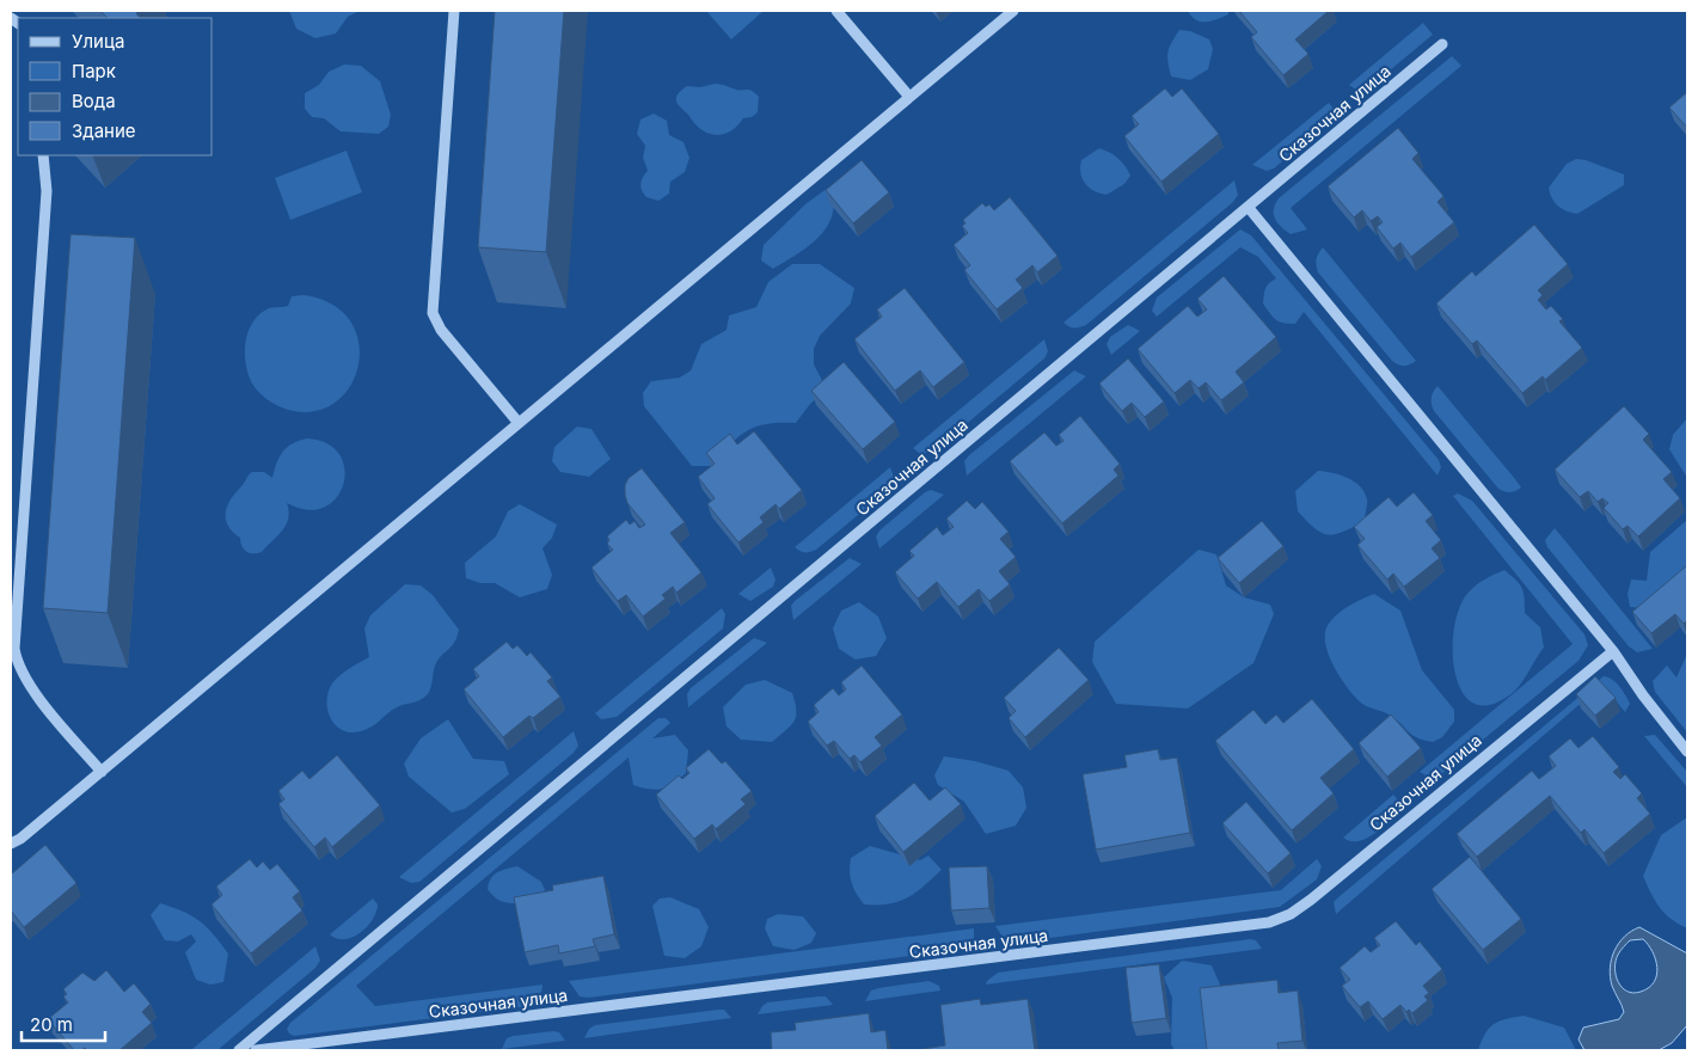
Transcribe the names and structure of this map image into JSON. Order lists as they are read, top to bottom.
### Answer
{
  "streets": {
    "street": ["Сказочная улица"]
  },
  "legend": [
    "Улица",
    "Парк",
    "Вода",
    "Здание"
  ],
  "scale_bar": "20 m"
}
